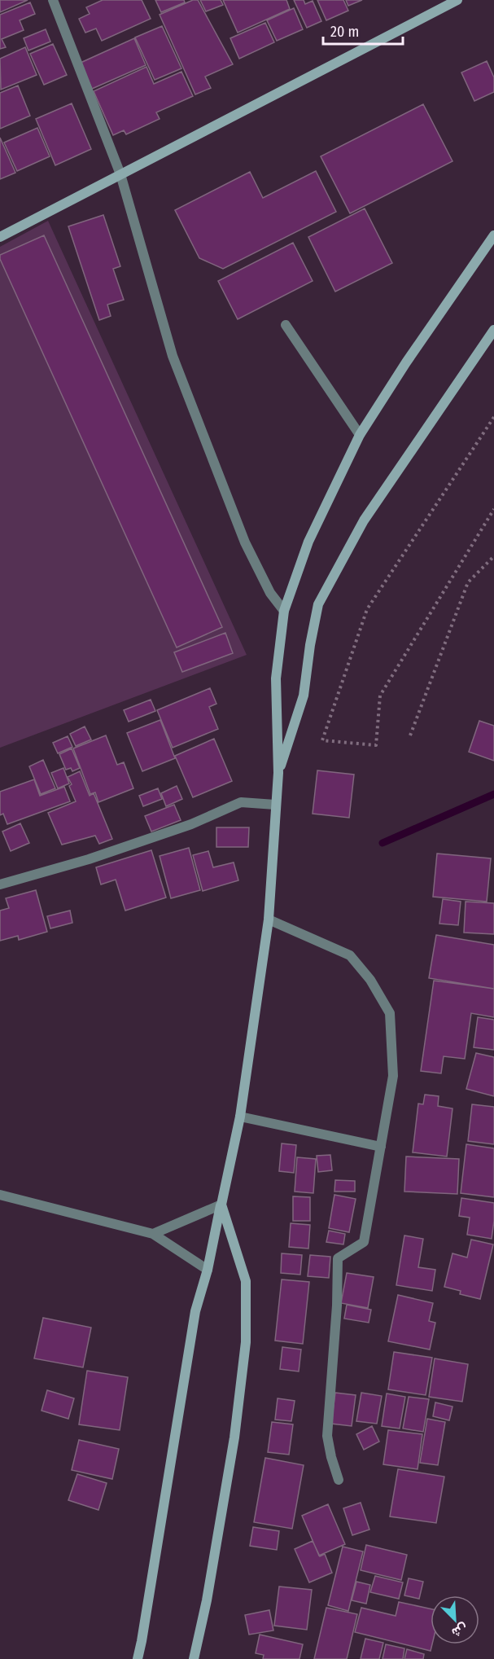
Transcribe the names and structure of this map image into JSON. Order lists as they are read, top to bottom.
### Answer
{
  "scale_bar": "20 m",
  "north": "bottom right"
}
